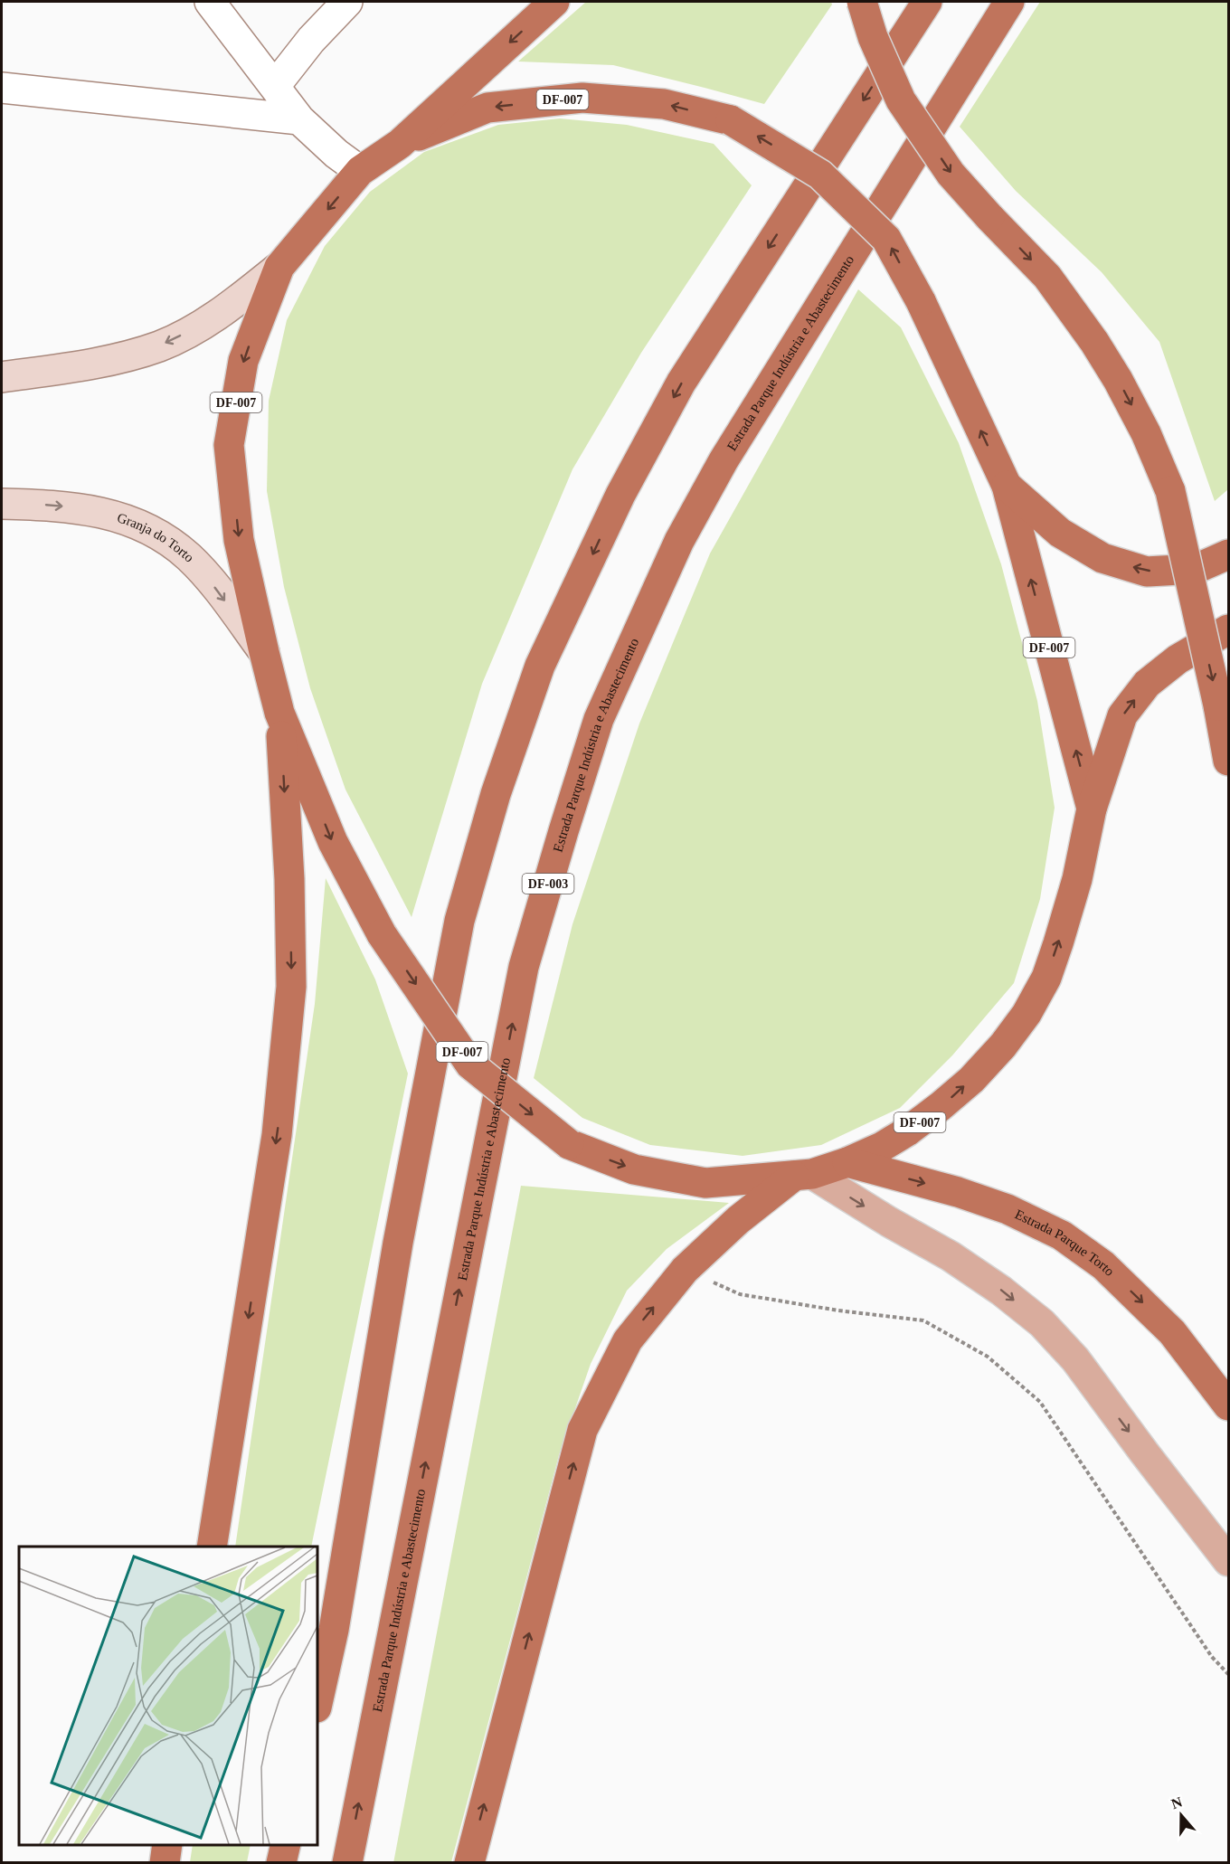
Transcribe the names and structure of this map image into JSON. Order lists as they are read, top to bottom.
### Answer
{
  "streets": {
    "highway": [
      "DF-007",
      "Estrada Parque Indústria e Abastecimento",
      "DF-003",
      "Estrada Parque Torto"
    ],
    "street": ["Granja do Torto"]
  },
  "crossings": [
    ["DF-007", "Granja do Torto"],
    ["DF-007", "Estrada Parque Torto"]
  ],
  "one_way": ["Granja do Torto", "Estrada Parque Torto"],
  "north": "top"
}
